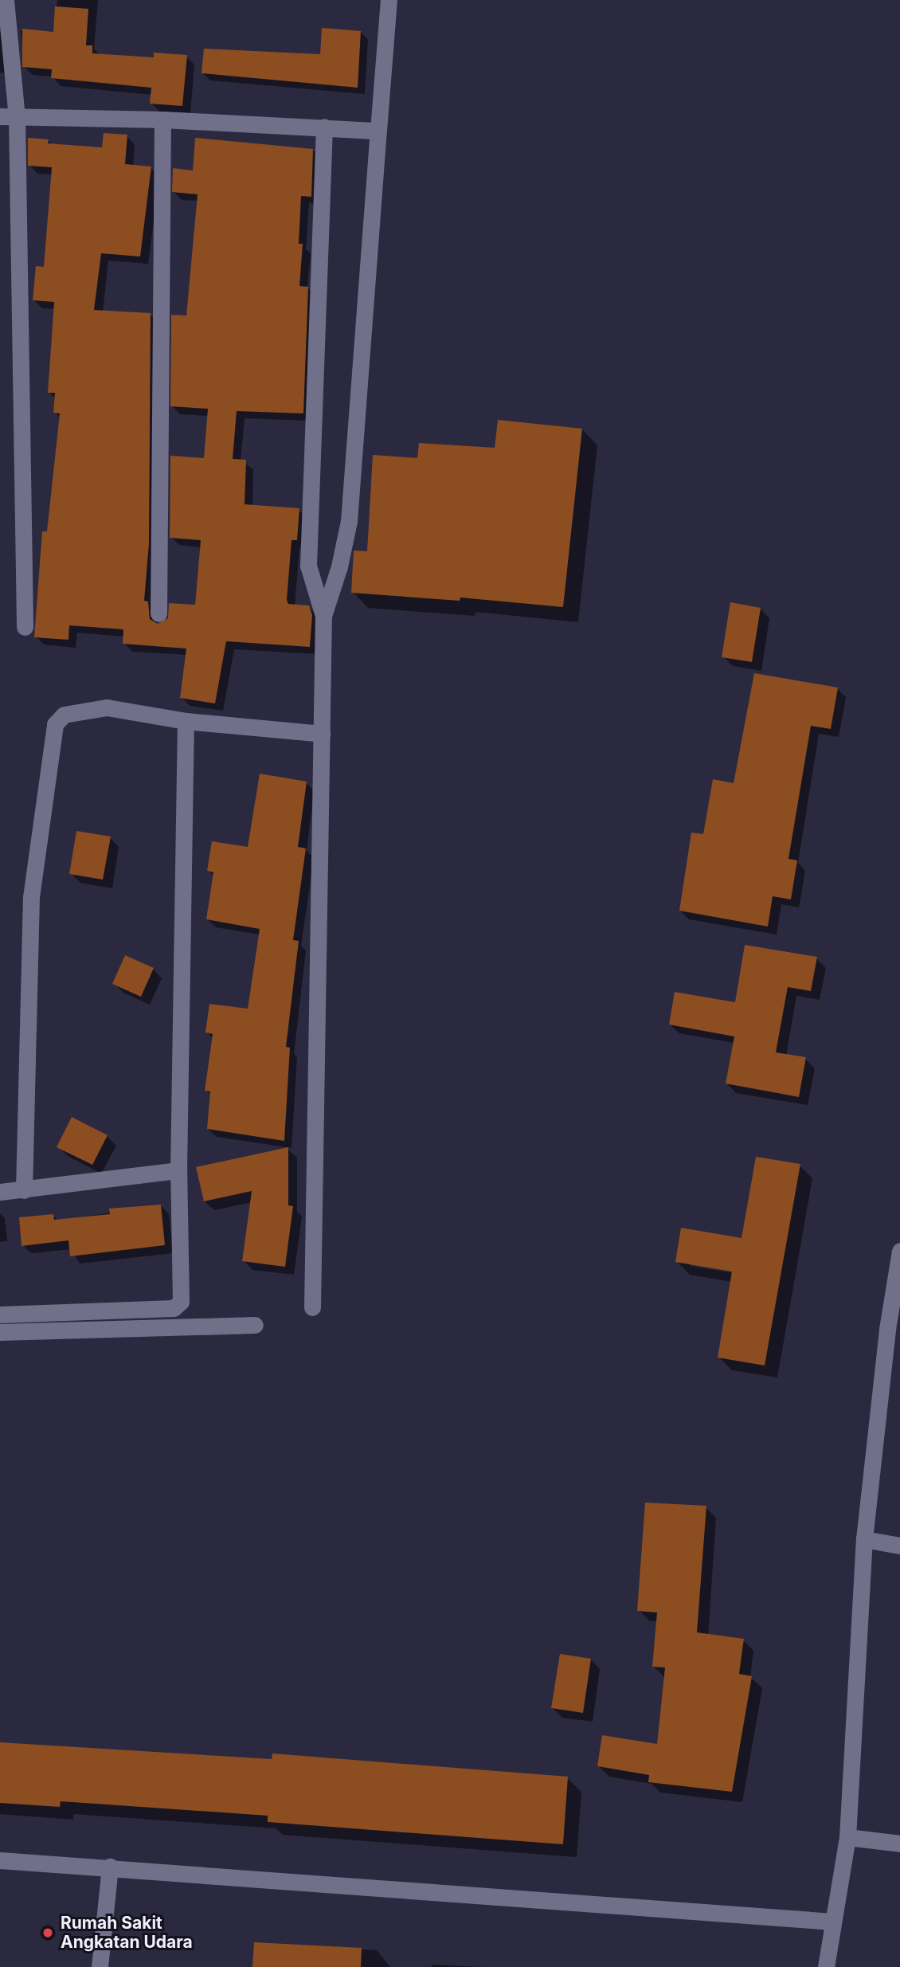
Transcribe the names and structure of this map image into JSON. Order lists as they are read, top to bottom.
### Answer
{
  "places": ["Rumah Sakit Angkatan Udara"]
}
